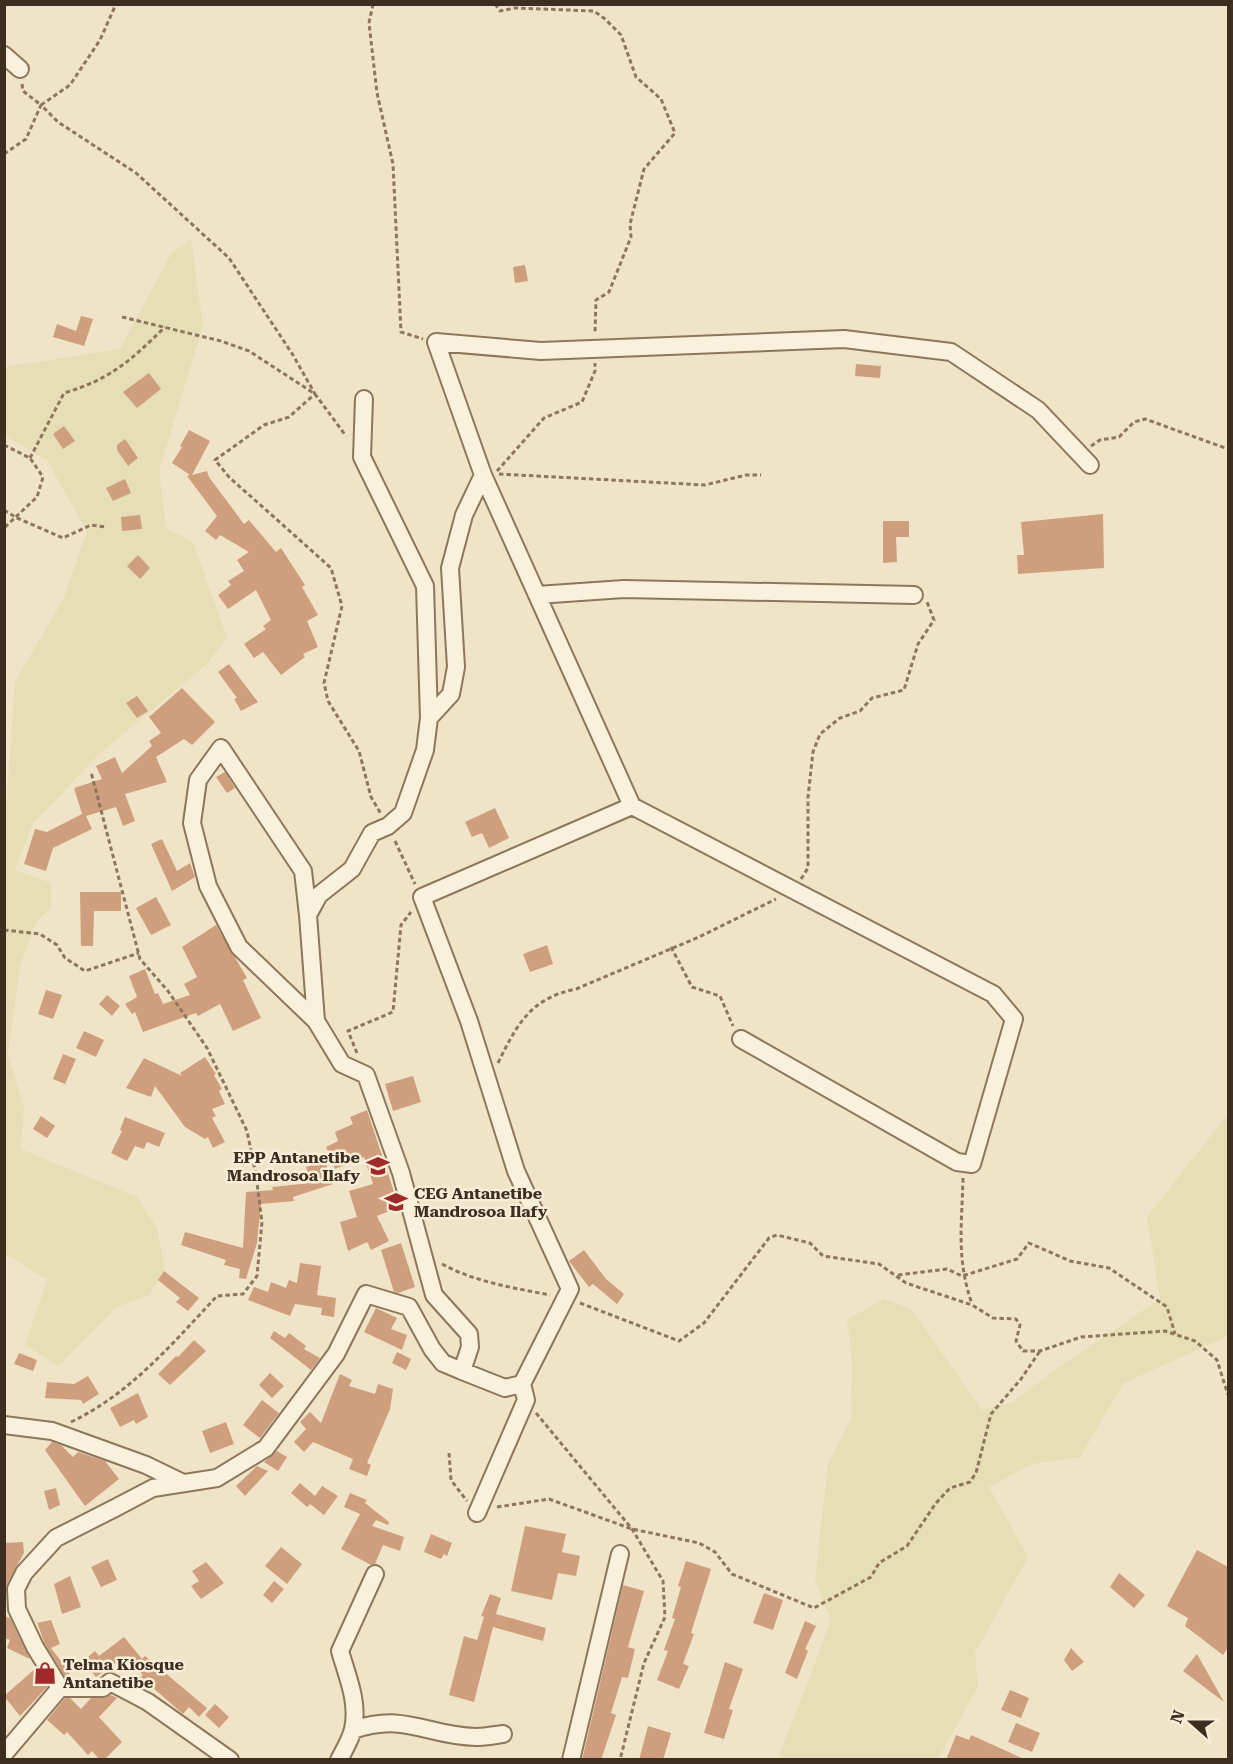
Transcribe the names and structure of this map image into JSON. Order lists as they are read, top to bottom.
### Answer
{
  "places": {
    "school or university": ["EPP Antanetibe Mandrosoa Ilafy", "CEG Antanetibe Mandrosoa Ilafy"],
    "shop": ["Telma Kiosque Antanetibe"]
  },
  "north": "left"
}
